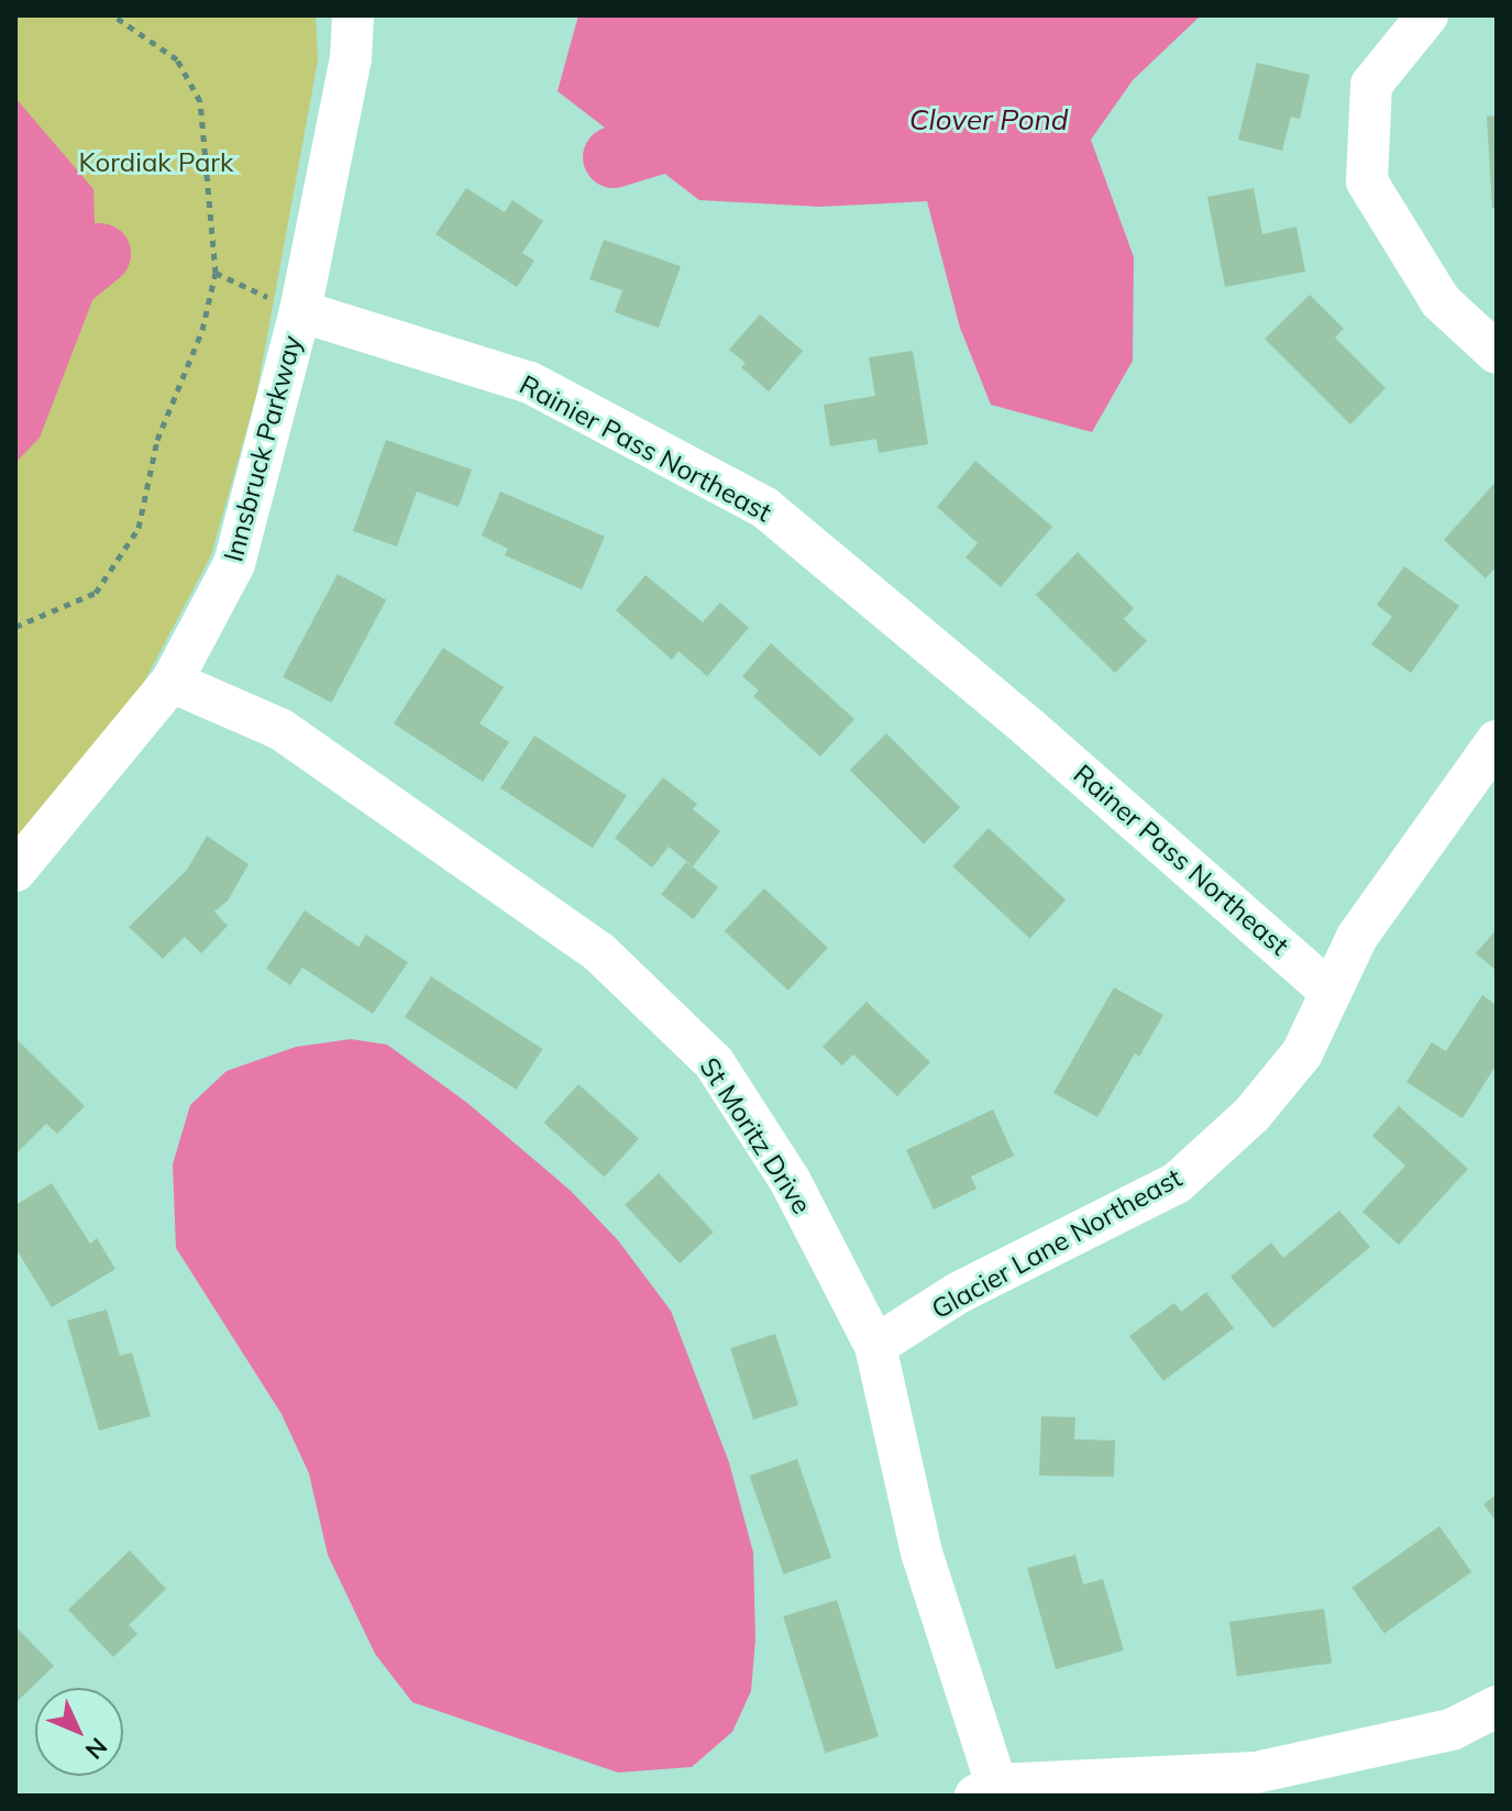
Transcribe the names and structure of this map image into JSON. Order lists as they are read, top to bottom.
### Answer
{
  "streets": {
    "street": [
      "Innsbruck Parkway",
      "Rainier Pass Northeast",
      "Rainer Pass Northeast",
      "St Moritz Drive",
      "Glacier Lane Northeast"
    ]
  },
  "crossings": [
    ["Innsbruck Parkway", "Rainier Pass Northeast"],
    ["Innsbruck Parkway", "St Moritz Drive"],
    ["Rainier Pass Northeast", "Rainer Pass Northeast"],
    ["Rainer Pass Northeast", "Glacier Lane Northeast"],
    ["St Moritz Drive", "Glacier Lane Northeast"]
  ],
  "water": ["Clover Pond"],
  "parks": ["Kordiak Park"],
  "north": "bottom right"
}
